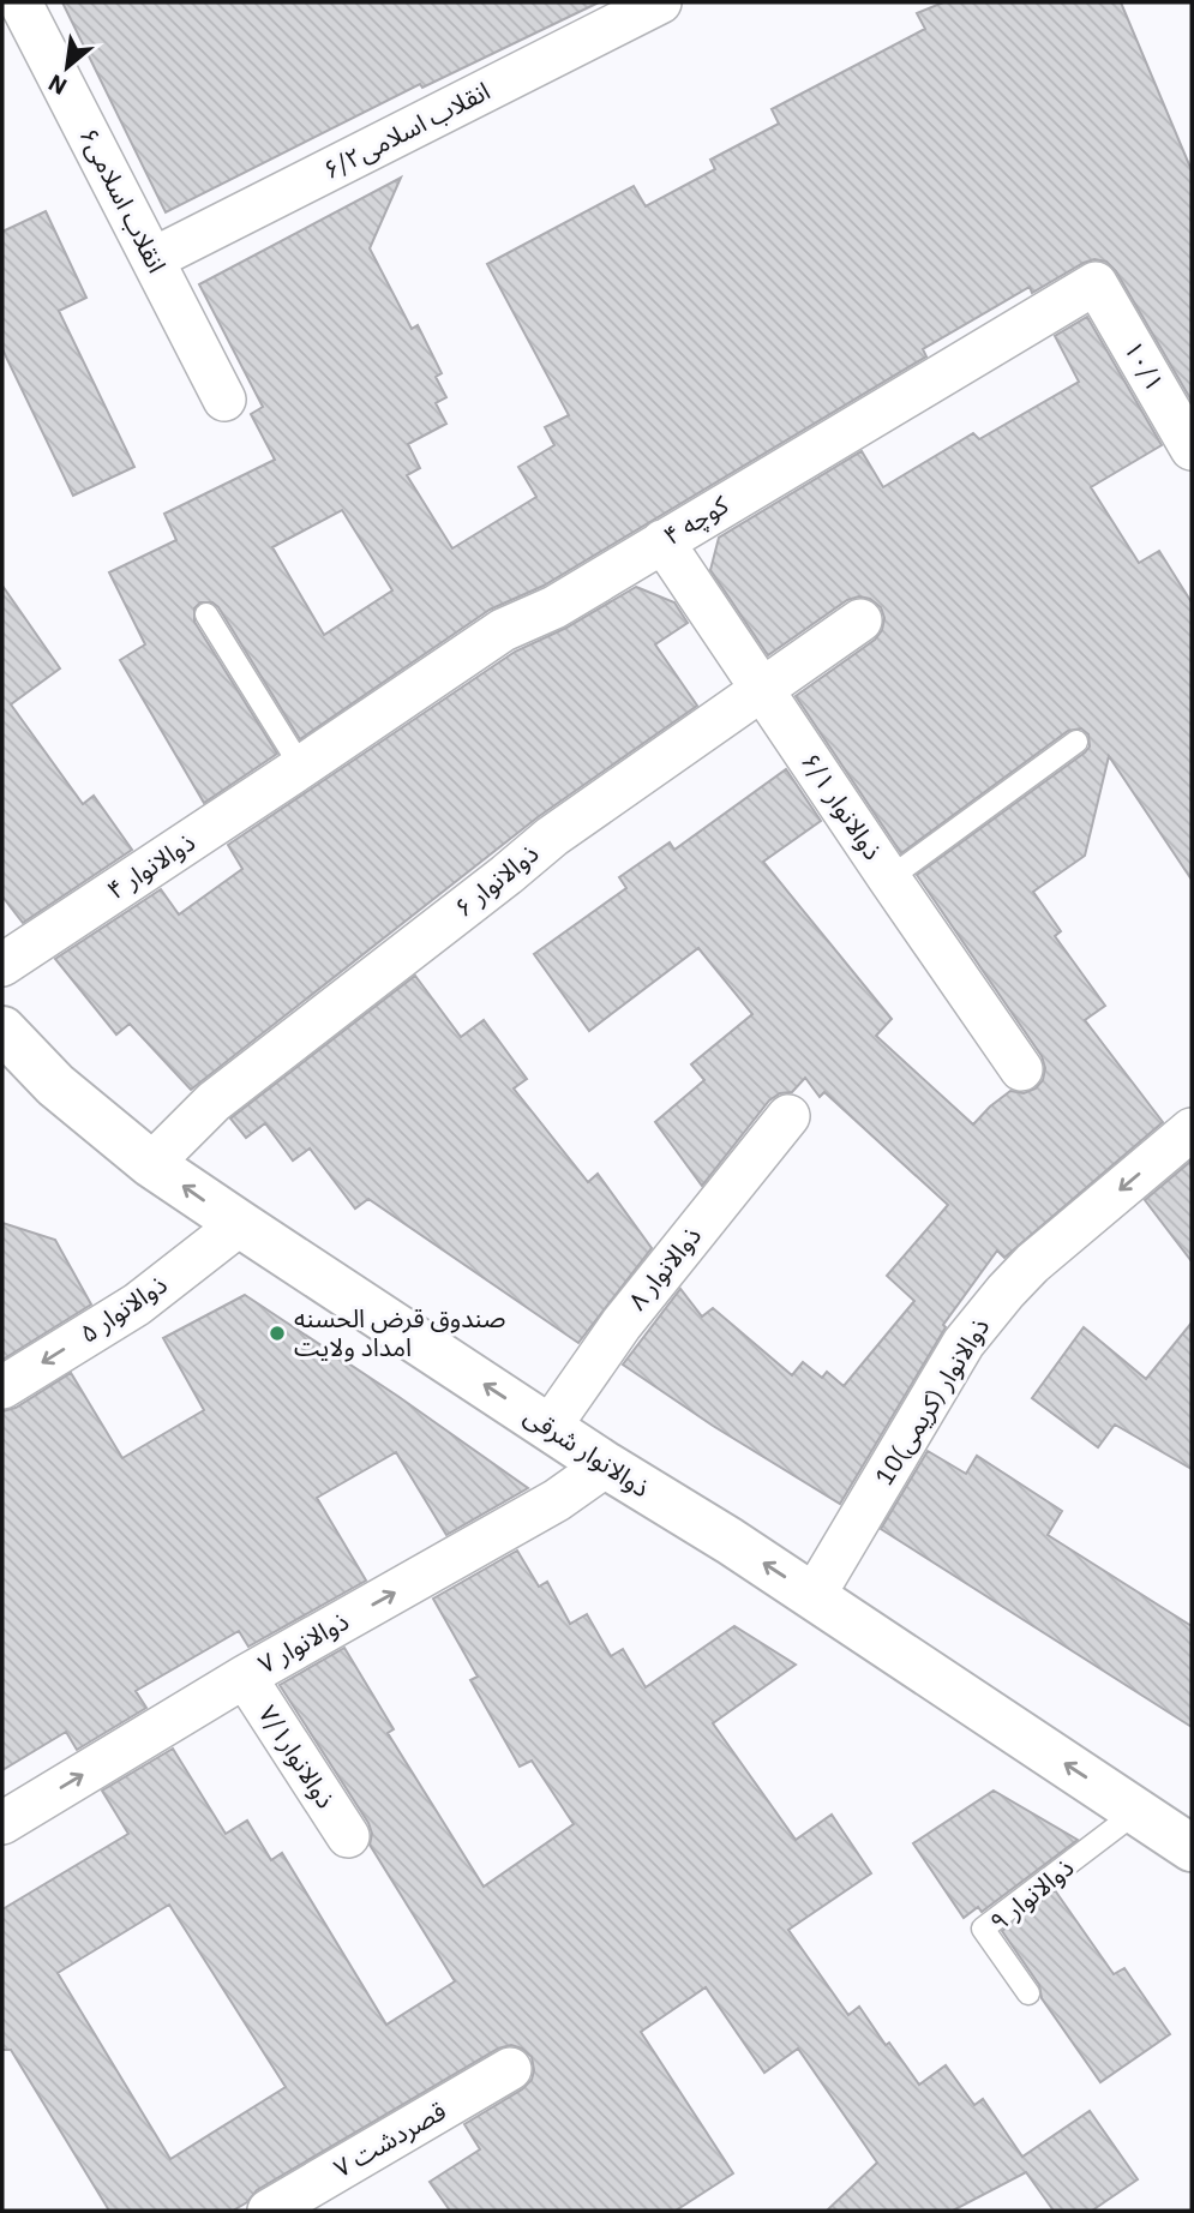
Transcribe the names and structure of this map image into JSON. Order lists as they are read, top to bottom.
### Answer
{
  "streets": {
    "street": [
      "انقلاب اسلامی۶/۲",
      "انقلاب اسلامی۶",
      "۱۰/۱",
      "کوچه ۴",
      "ذوالانوار ۶/۱",
      "ذوالانوار ۴",
      "ذوالانوار ۶",
      "ذوالانوار ۸",
      "ذوالانوار ۵",
      "10ذوالانوار (کریمی)",
      "ذوالانوار شرقی",
      "ذوالانوار ۷",
      "ذوالانوار۷/۱",
      "قصردشت ۷"
    ],
    "lane": ["ذوالانوار ۹"]
  },
  "crossings": [
    ["انقلاب اسلامی۶/۲", "انقلاب اسلامی۶"],
    ["۱۰/۱", "کوچه ۴"],
    ["کوچه ۴", "ذوالانوار ۶/۱"],
    ["کوچه ۴", "ذوالانوار ۴"],
    ["ذوالانوار ۶/۱", "ذوالانوار ۶"],
    ["ذوالانوار ۶", "ذوالانوار شرقی"],
    ["ذوالانوار ۸", "ذوالانوار شرقی"],
    ["ذوالانوار ۵", "ذوالانوار شرقی"],
    ["10ذوالانوار (کریمی)", "ذوالانوار شرقی"],
    ["ذوالانوار شرقی", "ذوالانوار ۷"],
    ["ذوالانوار شرقی", "ذوالانوار ۹"],
    ["ذوالانوار ۷", "ذوالانوار۷/۱"]
  ],
  "one_way": [
    "ذوالانوار ۵",
    "10ذوالانوار (کریمی)",
    "ذوالانوار شرقی",
    "ذوالانوار ۷"
  ],
  "places": ["صندوق قرض الحسنه امداد ولایت"],
  "north": "bottom left"
}
